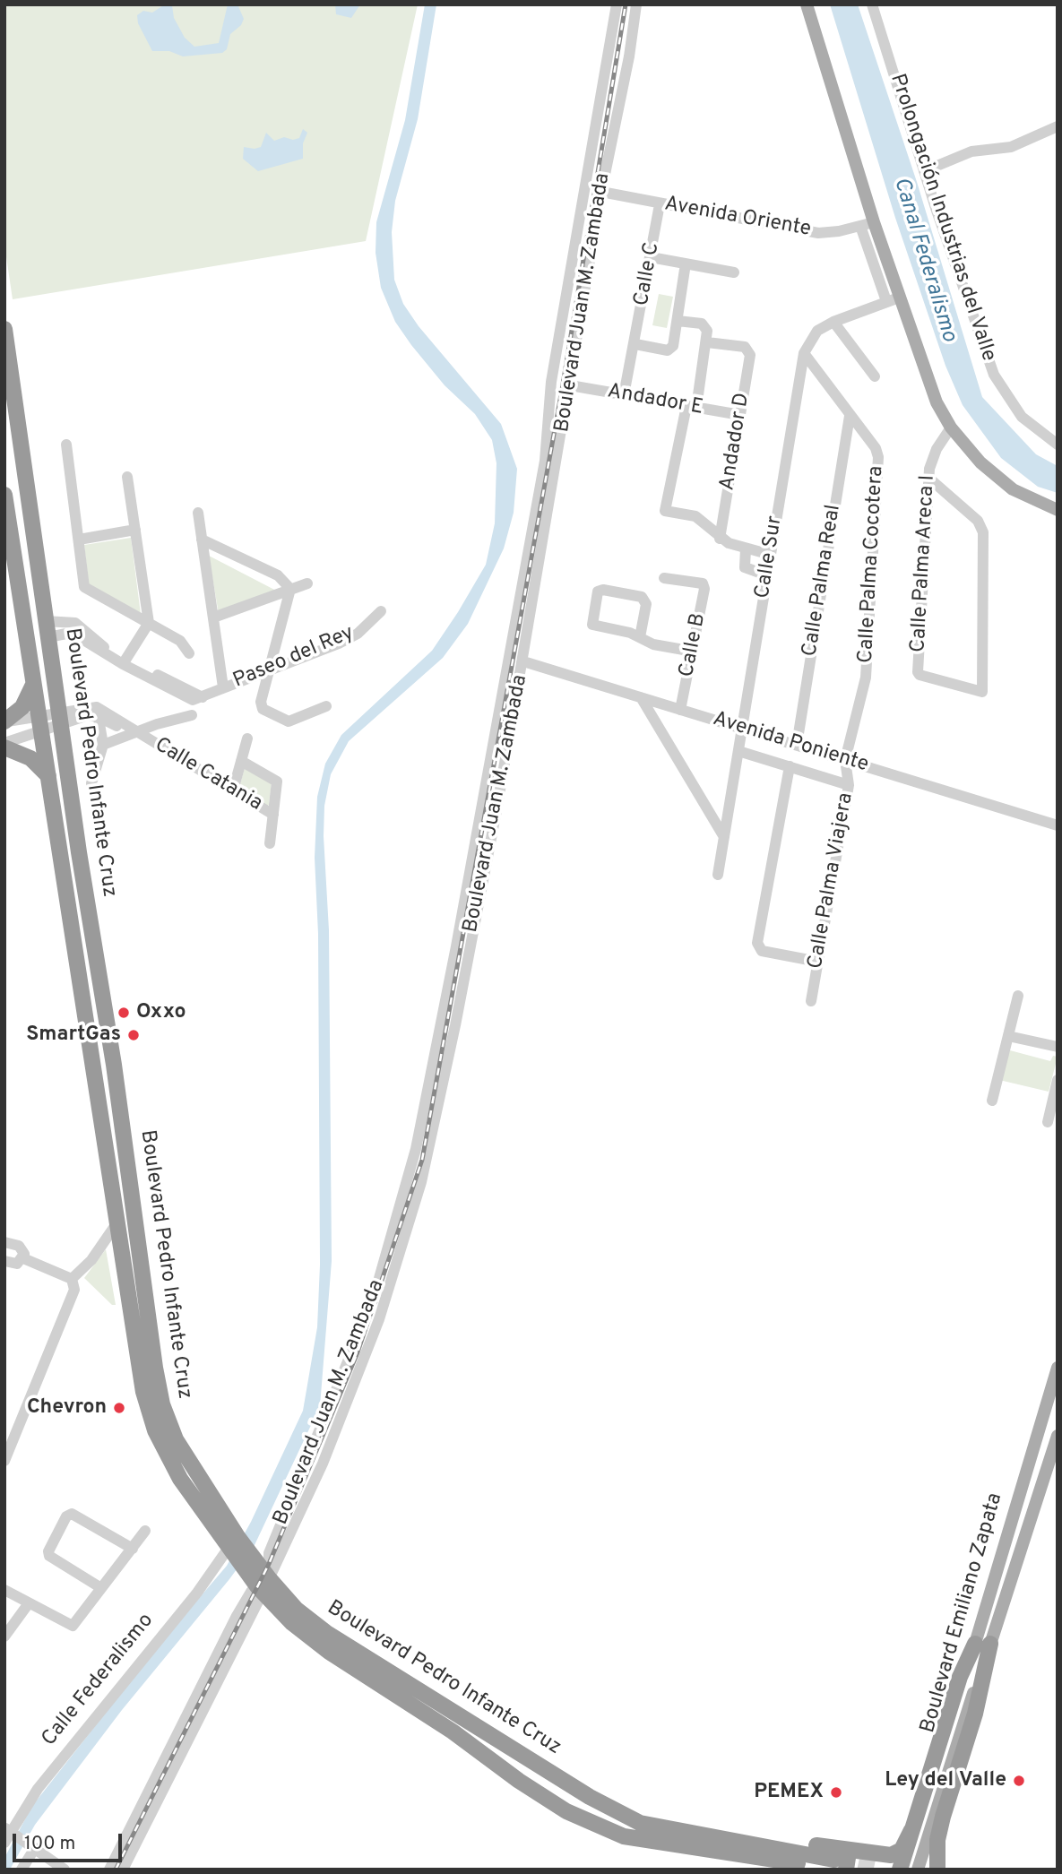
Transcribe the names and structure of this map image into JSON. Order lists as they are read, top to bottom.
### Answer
{
  "streets": {
    "highway": ["Boulevard Pedro Infante Cruz"],
    "main road": ["Boulevard Emiliano Zapata"],
    "street": [
      "Avenida Oriente",
      "Prolongación Industrias del Valle",
      "Calle C",
      "Boulevard Juan M. Zambada",
      "Andador E",
      "Andador D",
      "Calle Sur",
      "Calle Palma Areca I",
      "Calle Palma Cocotera",
      "Calle Palma Real",
      "Calle B",
      "Paseo del Rey",
      "Avenida Poniente",
      "Calle Catania",
      "Calle Palma Viajera",
      "Calle Federalismo"
    ]
  },
  "crossings": [
    ["Avenida Oriente", "Calle C"],
    ["Avenida Oriente", "Boulevard Juan M. Zambada"],
    ["Calle C", "Andador E"],
    ["Boulevard Juan M. Zambada", "Andador E"],
    ["Boulevard Juan M. Zambada", "Avenida Poniente"],
    ["Boulevard Juan M. Zambada", "Boulevard Pedro Infante Cruz"],
    ["Andador E", "Andador D"],
    ["Calle Sur", "Calle Palma Cocotera"],
    ["Calle Sur", "Avenida Poniente"],
    ["Calle Palma Cocotera", "Calle Palma Real"],
    ["Calle Palma Cocotera", "Avenida Poniente"],
    ["Calle Palma Cocotera", "Calle Palma Viajera"],
    ["Calle Palma Real", "Avenida Poniente"],
    ["Calle B", "Avenida Poniente"],
    ["Paseo del Rey", "Boulevard Pedro Infante Cruz"],
    ["Avenida Poniente", "Calle Palma Viajera"],
    ["Boulevard Pedro Infante Cruz", "Calle Federalismo"]
  ],
  "water": ["Canal Federalismo"],
  "places": [
    "Oxxo",
    "SmartGas",
    "Chevron",
    "Ley del Valle",
    "PEMEX"
  ],
  "scale_bar": "100 m"
}
